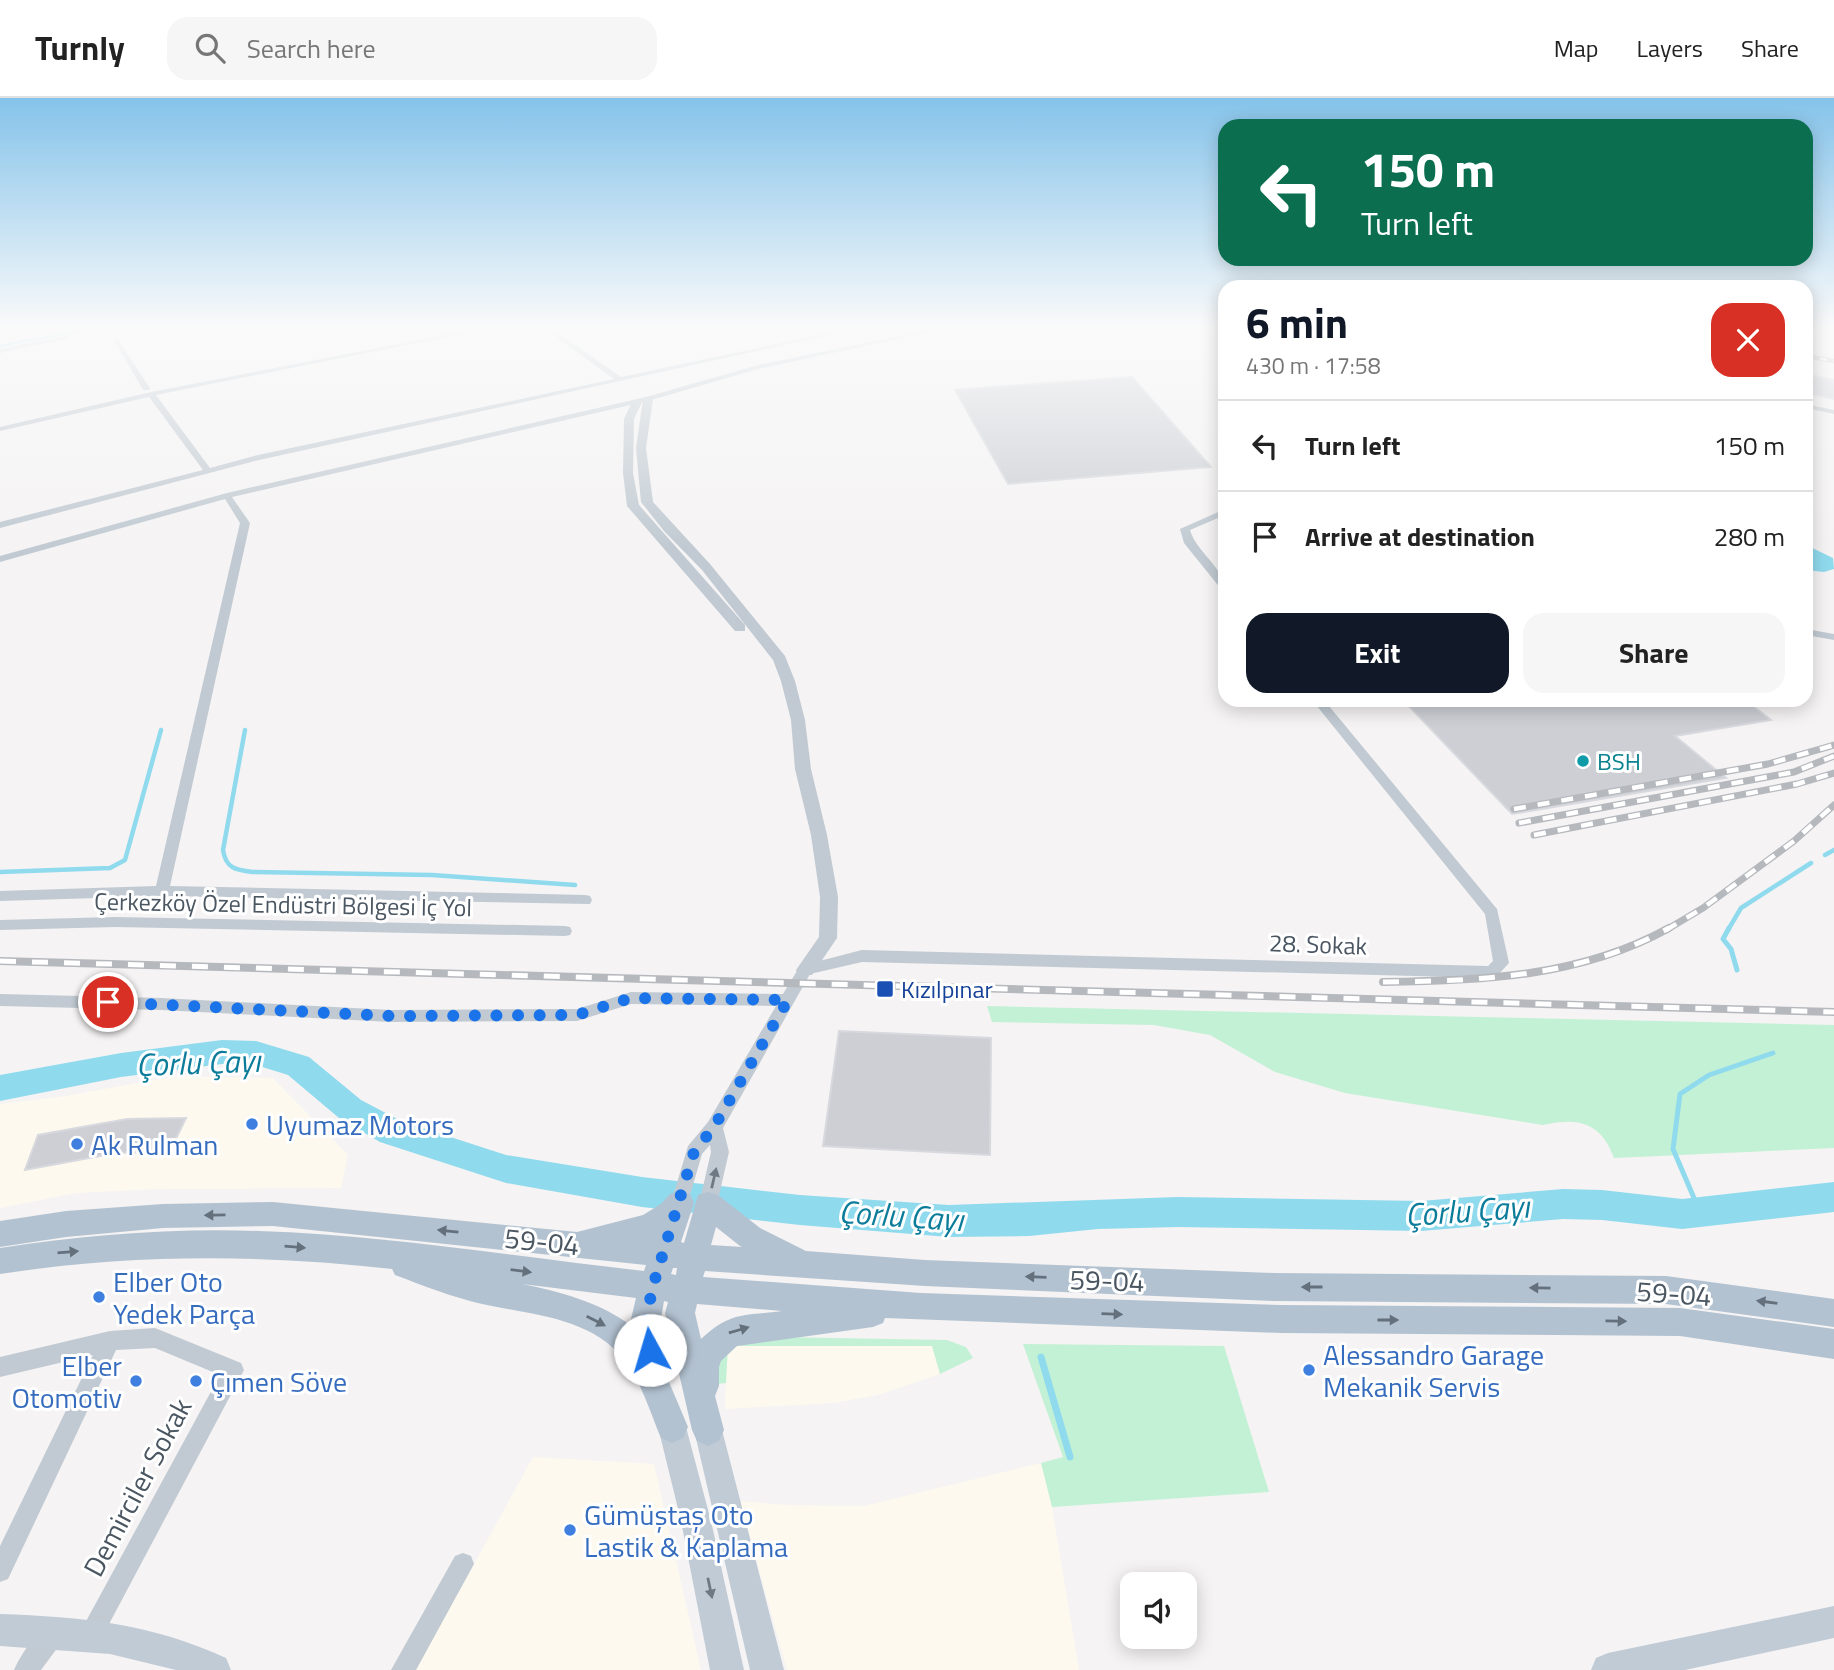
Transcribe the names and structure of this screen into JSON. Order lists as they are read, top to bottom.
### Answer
{
  "streets": {
    "main road": ["59-04"],
    "street": ["Çerkezköy Özel Endüstri Bölgesi İç Yol", "28. Sokak", "Demirciler Sokak"]
  },
  "water": ["Çorlu Çayı"],
  "places": {
    "other": [
      "BSH",
      "Uyumaz Motors",
      "Ak Rulman",
      "Elber Oto Yedek Parça",
      "Alessandro Garage Mekanik Servis",
      "Elber Otomotiv",
      "Çımen Söve",
      "Gümüştaş Oto Lastik & Kaplama"
    ],
    "transit": ["Kızılpınar"]
  },
  "page": {
    "header": "Turnly",
    "search": "Search here",
    "nav": ["Map", "Layers", "Share"],
    "turn": ["150 m", "Turn left"],
    "heading": ["6 min", "430 m · 17:58"],
    "list": [
      {
        "name": "Turn left",
        "value": "150 m"
      },
      {
        "name": "Arrive at destination",
        "value": "280 m"
      }
    ],
    "buttons": ["Exit", "Share"]
  }
}
